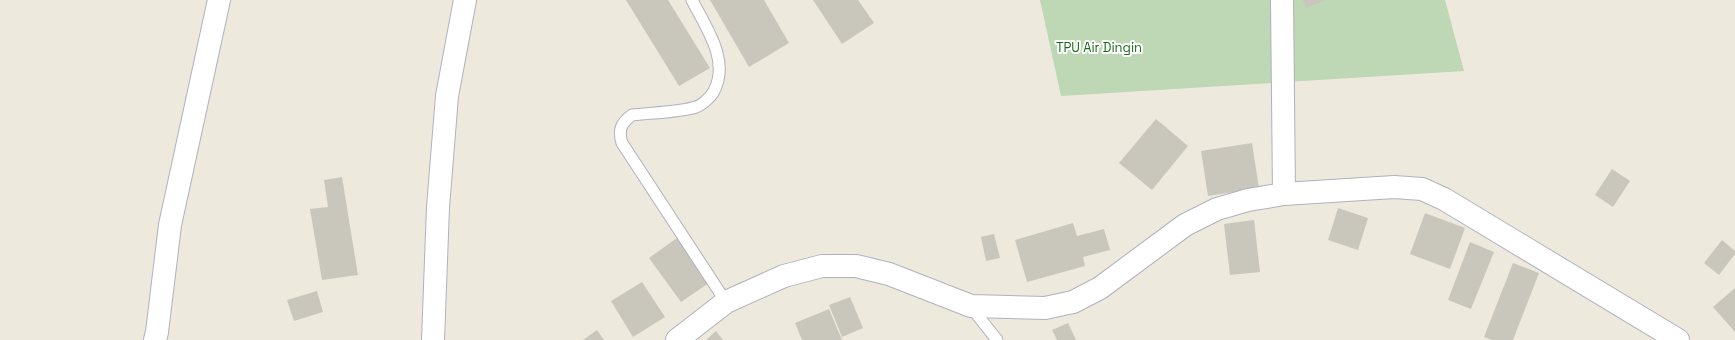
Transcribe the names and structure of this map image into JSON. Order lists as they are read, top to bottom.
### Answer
{
  "parks": ["TPU Air Dingin"]
}
